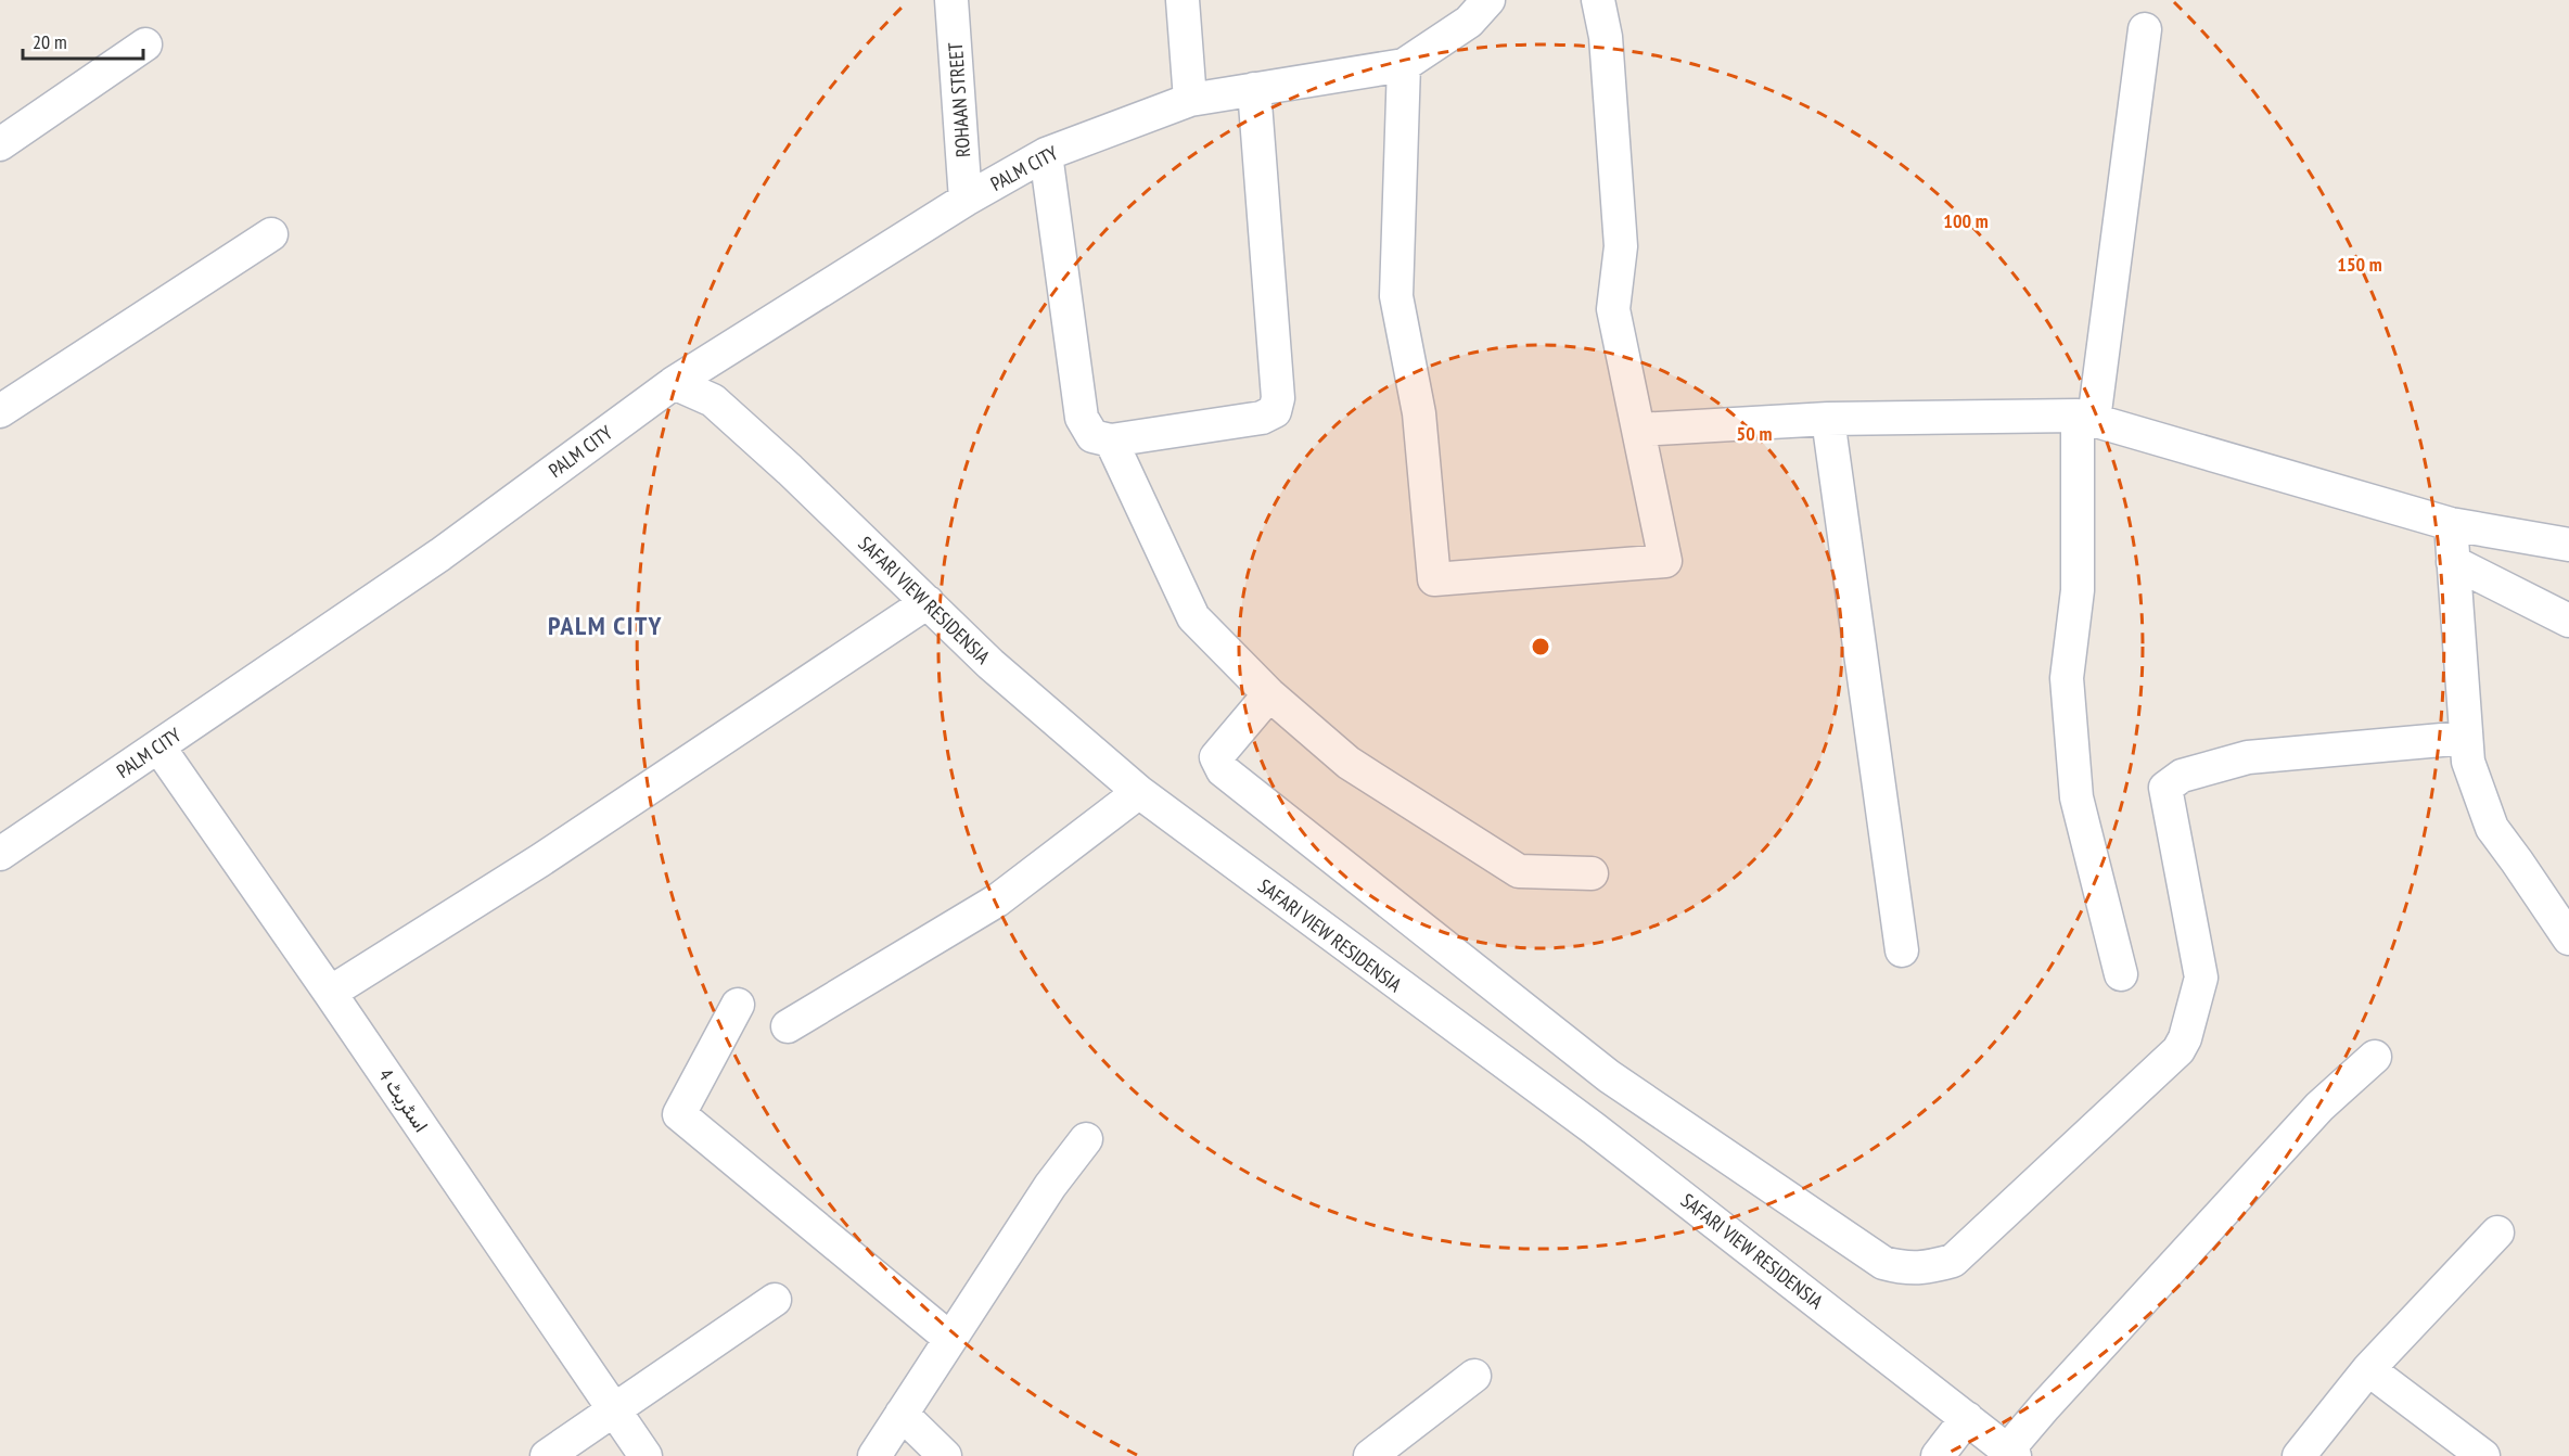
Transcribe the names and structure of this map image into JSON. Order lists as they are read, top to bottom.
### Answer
{
  "streets": {
    "street": [
      "ROHAAN STREET",
      "PALM CITY",
      "SAFARI VIEW RESIDENSIA",
      "اسٹریٹ 4"
    ]
  },
  "crossings": [
    ["ROHAAN STREET", "PALM CITY"],
    ["PALM CITY", "SAFARI VIEW RESIDENSIA"],
    ["PALM CITY", "اسٹریٹ 4"]
  ],
  "districts": ["PALM CITY"],
  "scale_bar": "20 m",
  "rings": ["100 m", "150 m", "50 m"]
}
